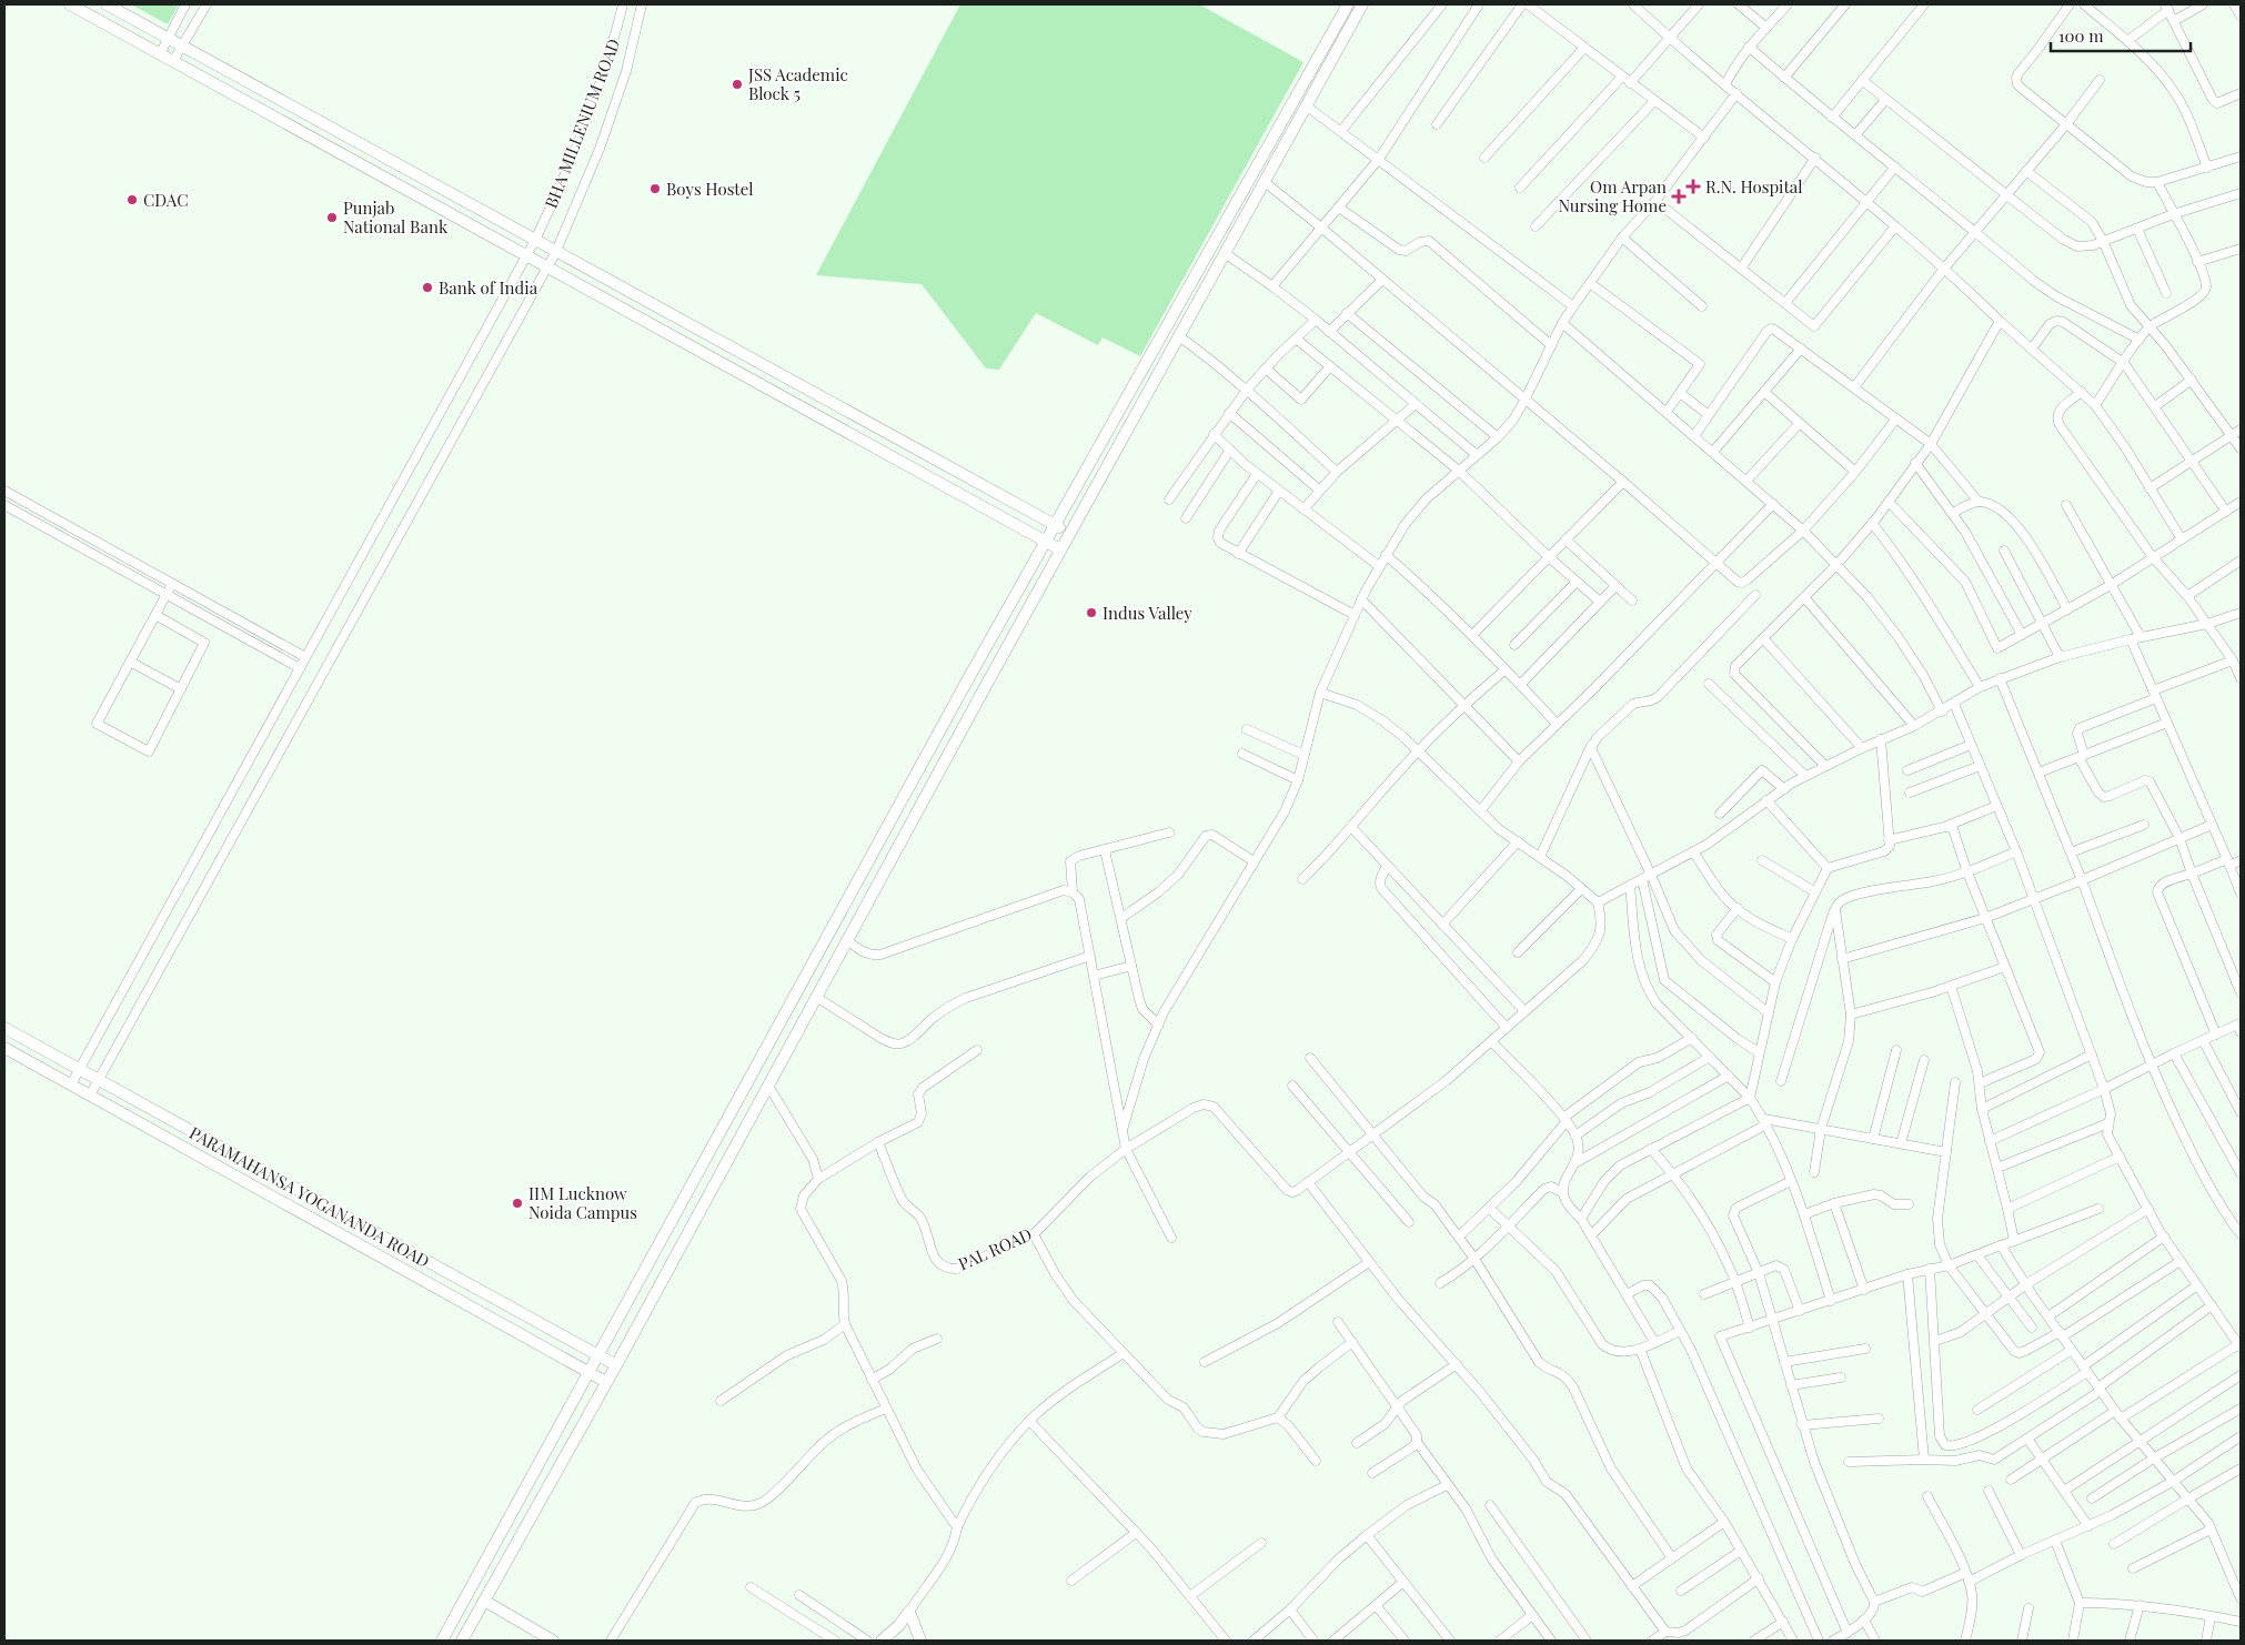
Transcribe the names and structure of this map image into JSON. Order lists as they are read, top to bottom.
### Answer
{
  "streets": {
    "street": ["BHA MILLENIUM ROAD", "PARAMAHANSA YOGANANDA ROAD", "PAL ROAD"]
  },
  "crossings": [
    ["BHA MILLENIUM ROAD", "PARAMAHANSA YOGANANDA ROAD"]
  ],
  "places": {
    "other": [
      "JSS Academic Block 5",
      "Boys Hostel",
      "CDAC",
      "Punjab National Bank",
      "Bank of India",
      "Indus Valley",
      "IIM Lucknow Noida Campus"
    ],
    "health": ["R.N. Hospital", "Om Arpan Nursing Home"]
  },
  "scale_bar": "100 m"
}
